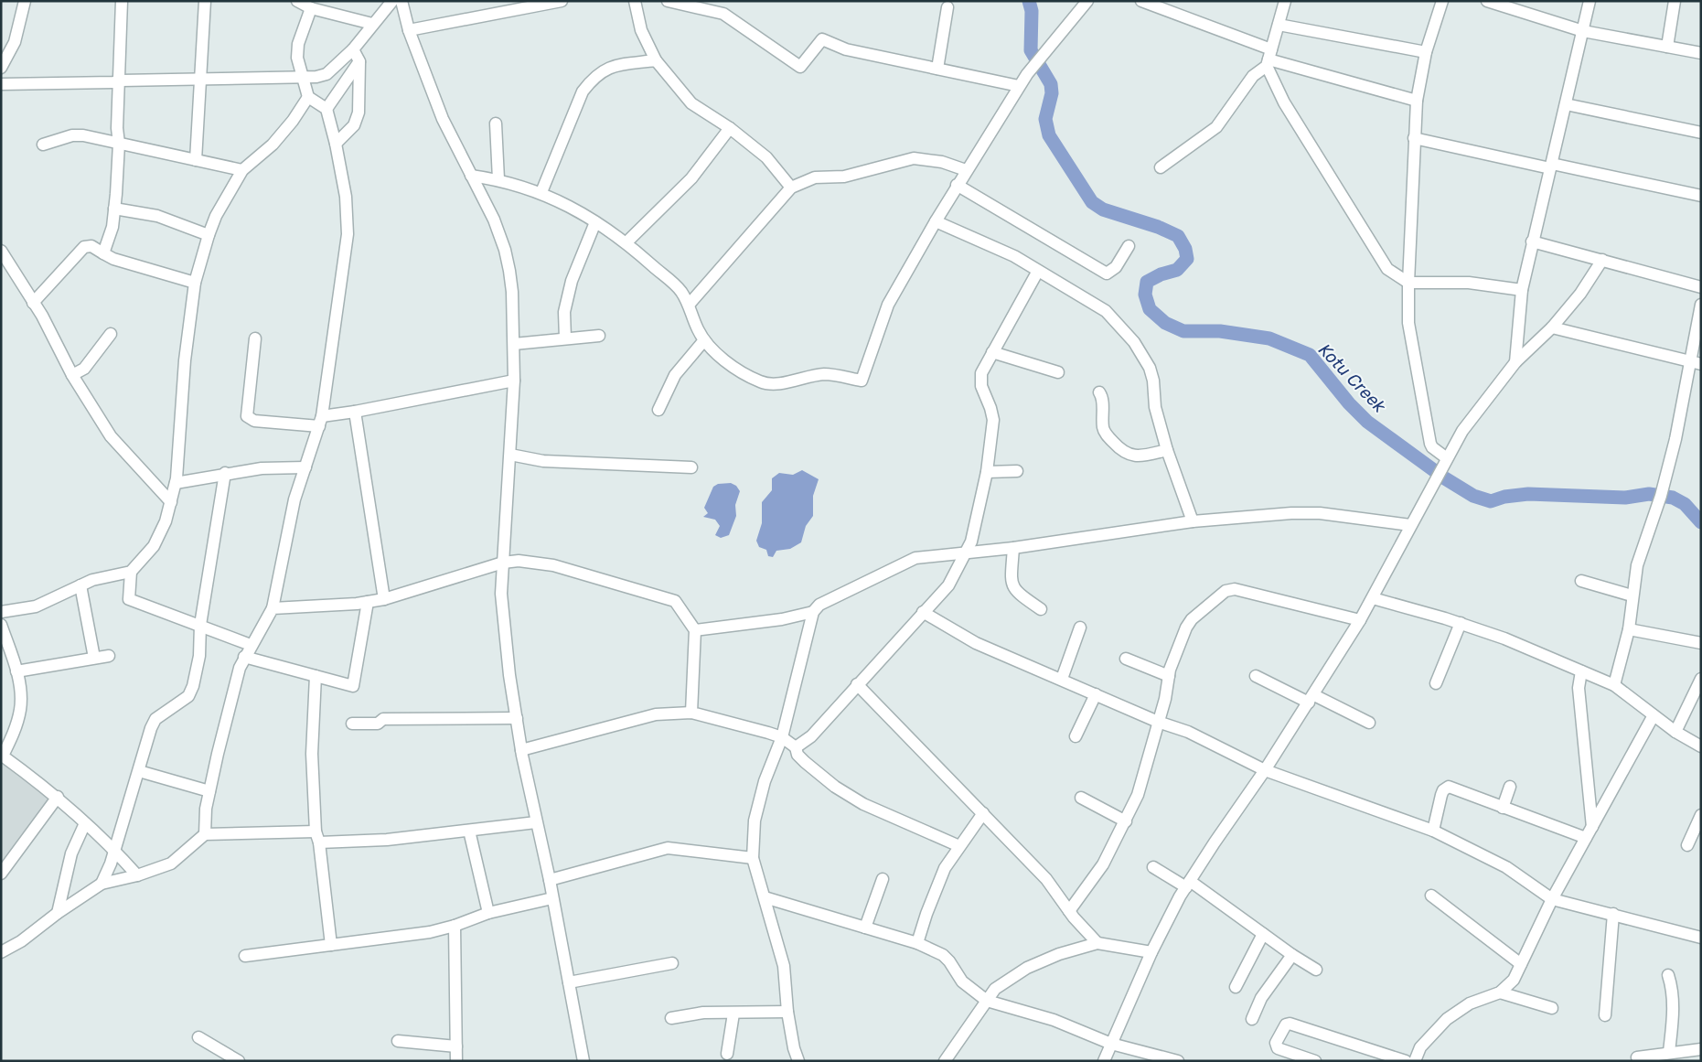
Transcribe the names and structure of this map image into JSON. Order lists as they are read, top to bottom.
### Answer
{
  "water": ["Kotu Creek"]
}
